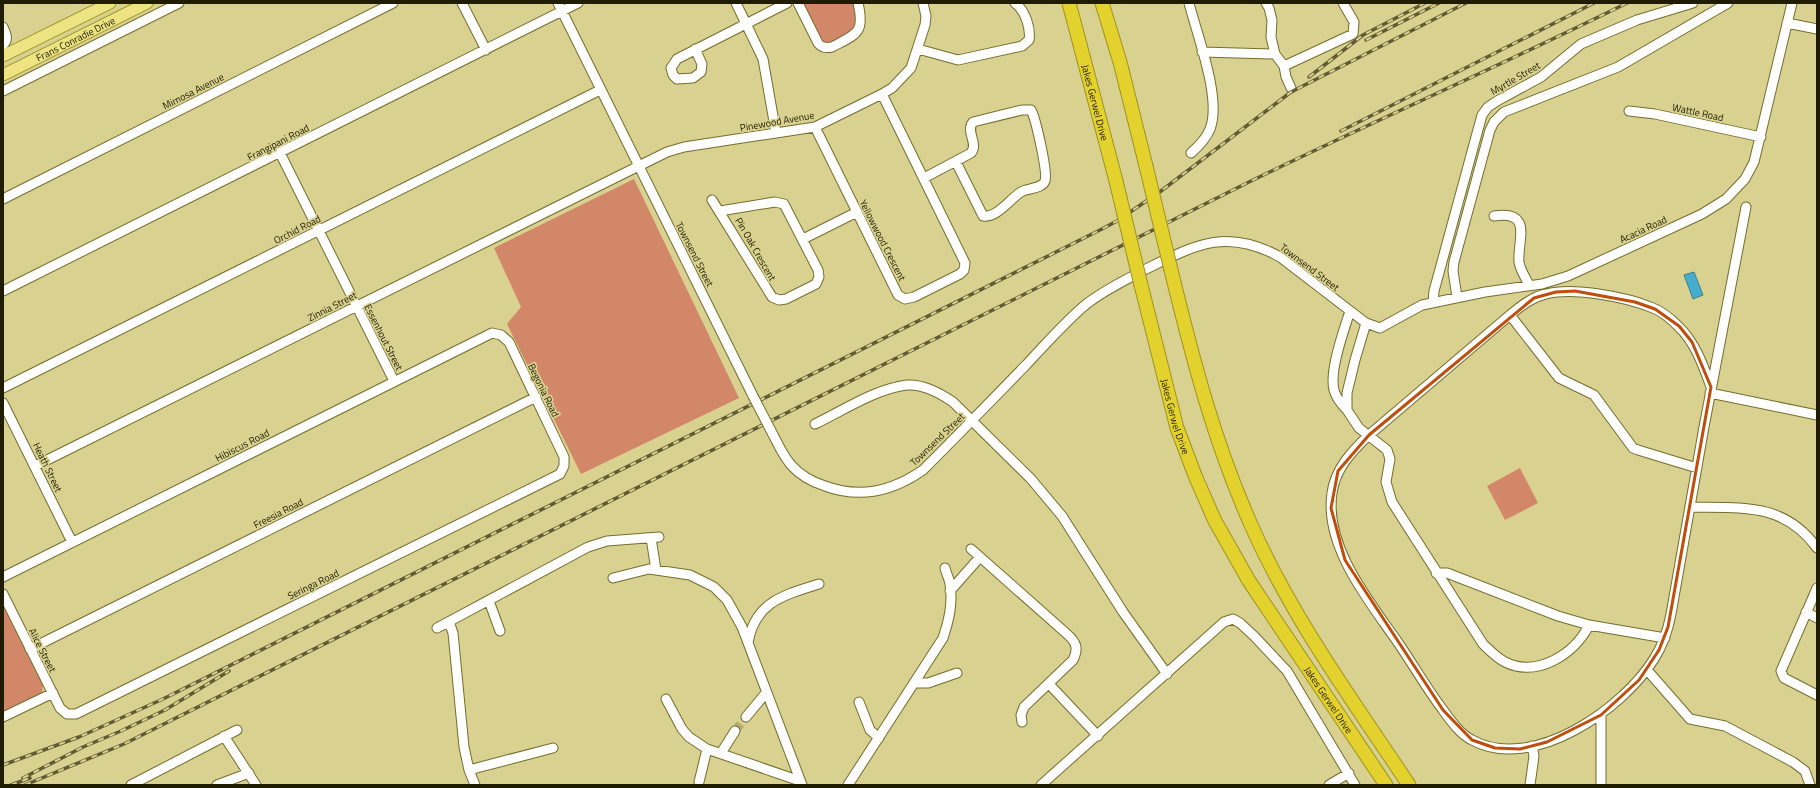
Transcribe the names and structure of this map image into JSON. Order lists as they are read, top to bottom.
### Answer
{
  "streets": {
    "highway": ["Jakes Gerwel Drive"],
    "main road": ["Frans Conradie Drive"],
    "street": [
      "Myrtle Street",
      "Mimosa Avenue",
      "Wattle Road",
      "Pinewood Avenue",
      "Frangipani Road",
      "Orchid Road",
      "Acacia Road",
      "Yellowwood Crescent",
      "Pin Oak Crescent",
      "Townsend Street",
      "Zinnia Street",
      "Essenhout Street",
      "Begonia Road",
      "Hibiscus Road",
      "Heath Street",
      "Freesia Road",
      "Seringa Road",
      "Alice Street"
    ]
  },
  "crossings": [
    ["Myrtle Street", "Acacia Road"],
    ["Wattle Road", "Acacia Road"],
    ["Pinewood Avenue", "Yellowwood Crescent"],
    ["Pinewood Avenue", "Townsend Street"],
    ["Pinewood Avenue", "Zinnia Street"],
    ["Frangipani Road", "Townsend Street"],
    ["Frangipani Road", "Essenhout Street"],
    ["Orchid Road", "Townsend Street"],
    ["Orchid Road", "Essenhout Street"],
    ["Acacia Road", "Townsend Street"],
    ["Townsend Street", "Zinnia Street"],
    ["Zinnia Street", "Essenhout Street"],
    ["Zinnia Street", "Heath Street"],
    ["Essenhout Street", "Hibiscus Road"],
    ["Begonia Road", "Hibiscus Road"],
    ["Begonia Road", "Freesia Road"],
    ["Begonia Road", "Seringa Road"],
    ["Hibiscus Road", "Heath Street"],
    ["Freesia Road", "Alice Street"],
    ["Seringa Road", "Alice Street"]
  ]
}
